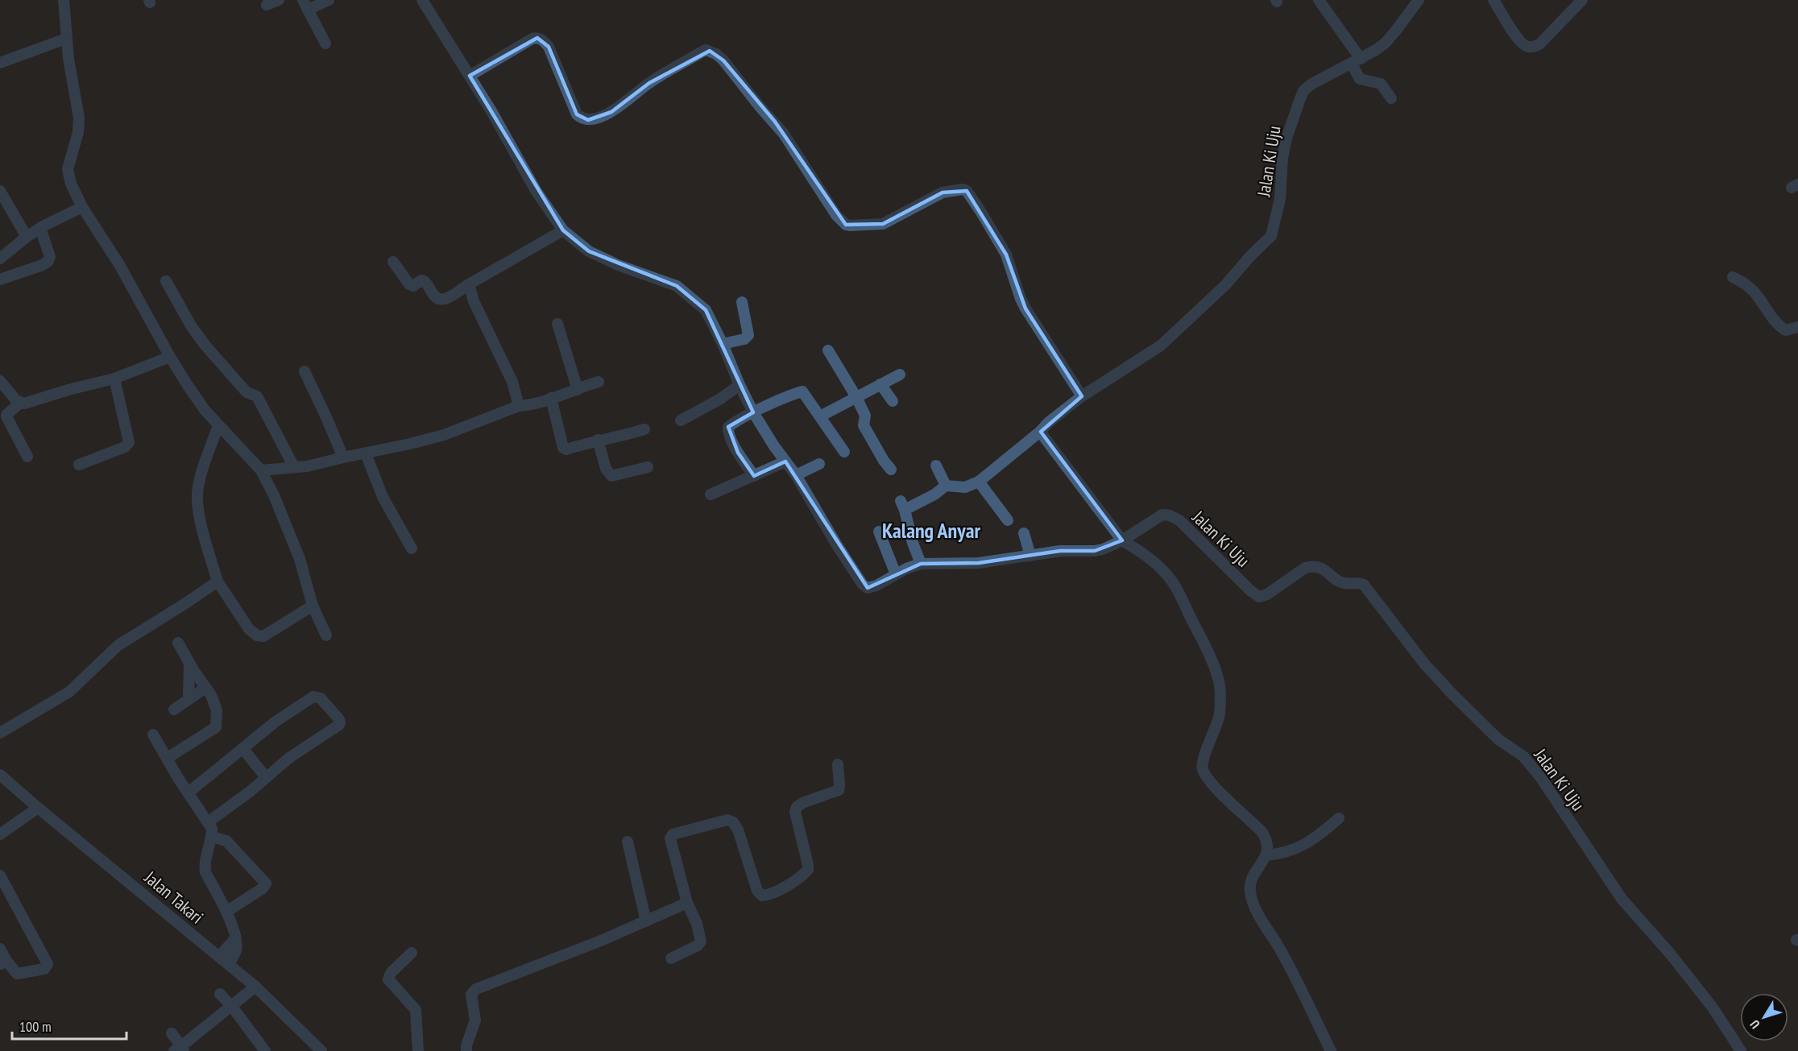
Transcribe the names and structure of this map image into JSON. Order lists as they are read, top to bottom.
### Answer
{
  "streets": {
    "street": ["Jalan Ki Uju", "Jalan Takari"]
  },
  "districts": ["Kalang Anyar"],
  "scale_bar": "100 m",
  "north": "bottom left"
}
